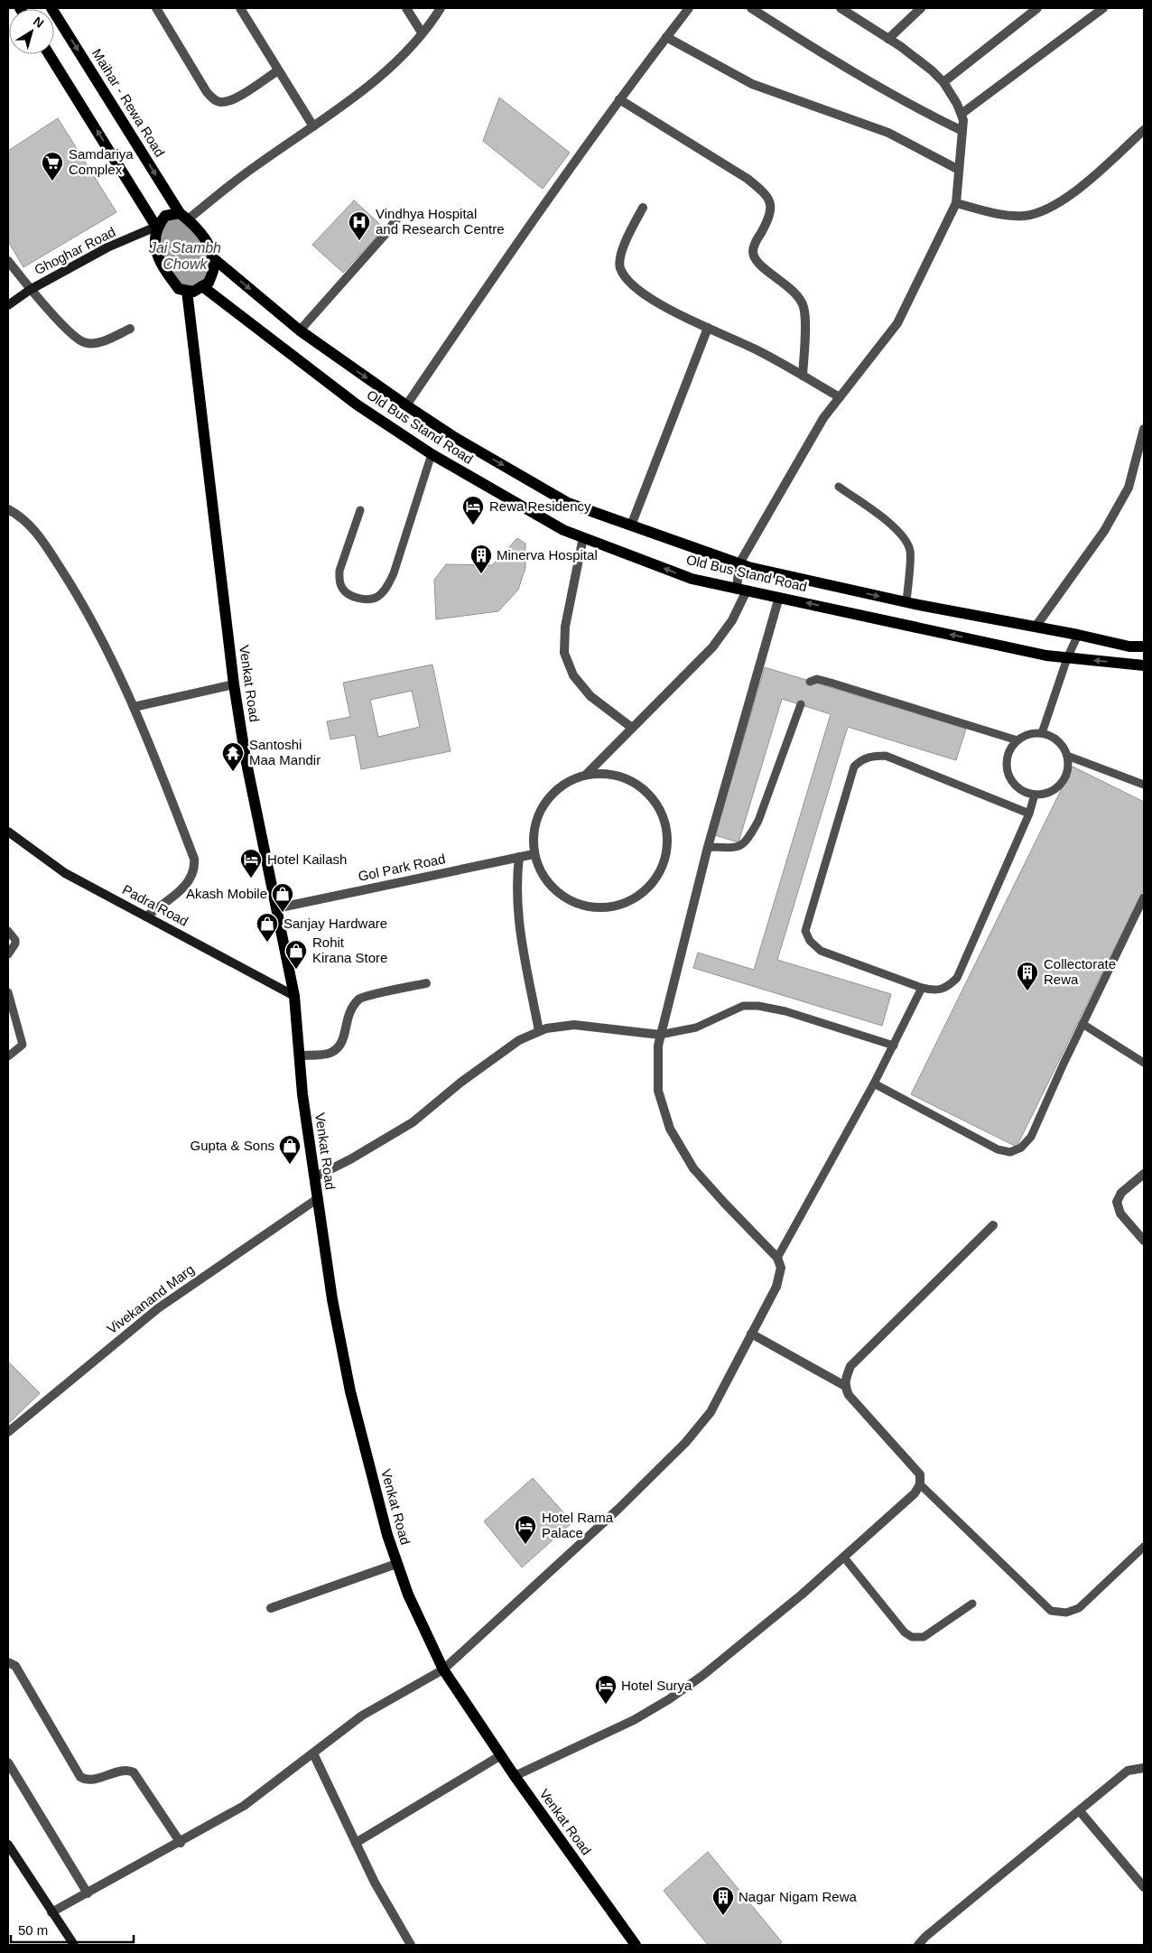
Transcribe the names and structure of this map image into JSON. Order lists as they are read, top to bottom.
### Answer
{
  "streets": {
    "main road": ["Maihar - Rewa Road", "Old Bus Stand Road", "Venkat Road"],
    "street": [
      "Ghoghar Road",
      "Gol Park Road",
      "Padra Road",
      "Vivekanand Marg"
    ]
  },
  "crossings": [
    ["Maihar - Rewa Road", "Ghoghar Road"],
    ["Maihar - Rewa Road", "Old Bus Stand Road"],
    ["Maihar - Rewa Road", "Venkat Road"],
    ["Ghoghar Road", "Old Bus Stand Road"],
    ["Ghoghar Road", "Venkat Road"],
    ["Old Bus Stand Road", "Venkat Road"],
    ["Venkat Road", "Gol Park Road"],
    ["Venkat Road", "Padra Road"],
    ["Venkat Road", "Vivekanand Marg"]
  ],
  "water": ["Jai Stambh Chowk"],
  "places": {
    "supermarket": ["Samdariya Complex"],
    "hospital": ["Vindhya Hospital and Research Centre"],
    "hotel": [
      "Rewa Residency",
      "Hotel Kailash",
      "Hotel Rama Palace",
      "Hotel Surya"
    ],
    "building": ["Minerva Hospital", "Collectorate Rewa", "Nagar Nigam Rewa"],
    "temple": ["Santoshi Maa Mandir"],
    "shop": [
      "Akash Mobile",
      "Sanjay Hardware",
      "Rohit Kirana Store",
      "Gupta & Sons"
    ]
  },
  "scale_bar": "50 m",
  "north": "top right"
}
